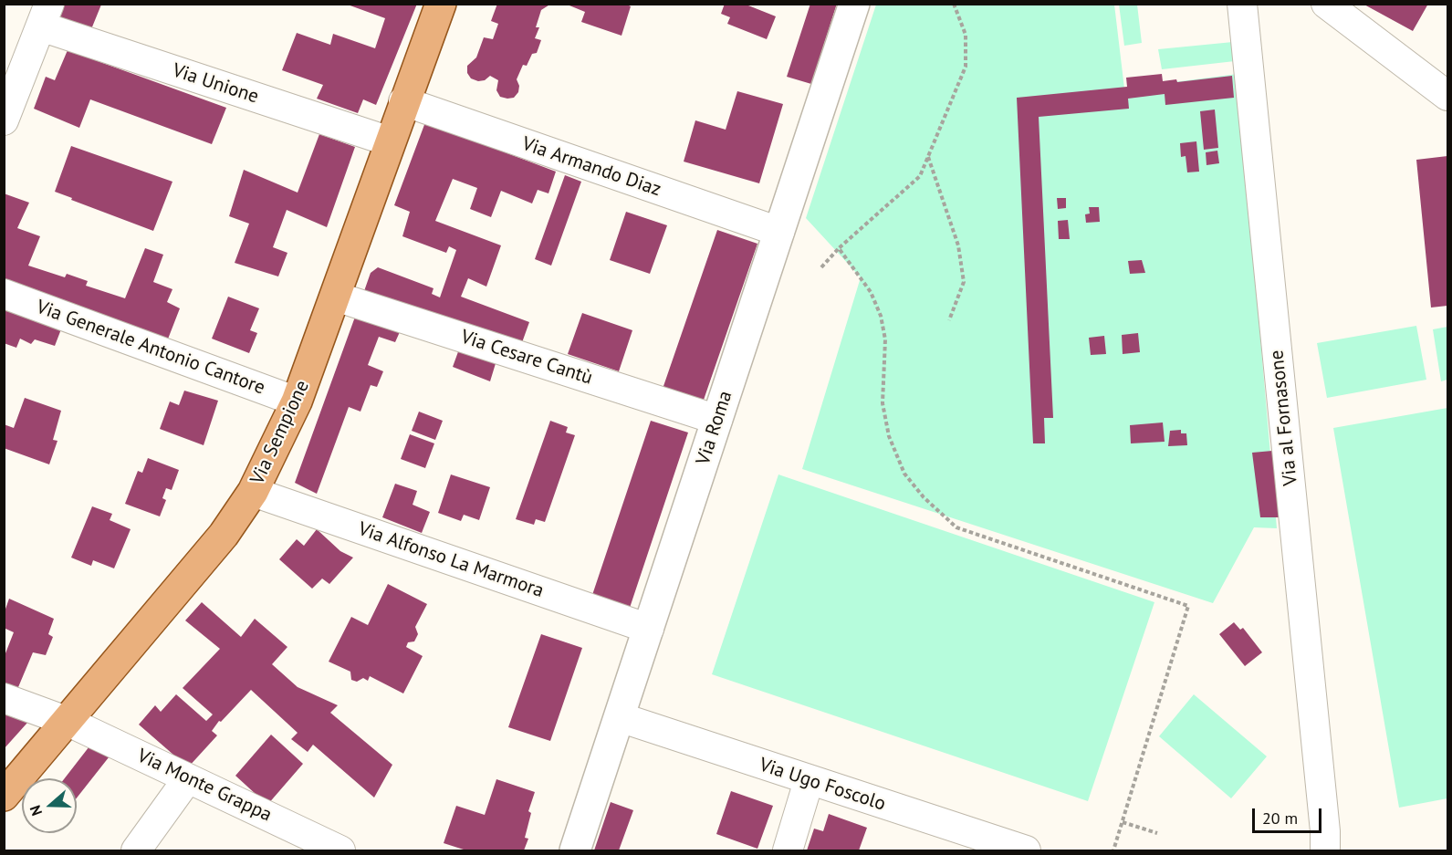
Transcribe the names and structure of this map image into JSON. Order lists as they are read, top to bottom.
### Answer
{
  "streets": {
    "main road": ["Via Sempione"],
    "street": [
      "Via Unione",
      "Via Armando Diaz",
      "Via Generale Antonio Cantore",
      "Via Cesare Cantù",
      "Via al Fornasone",
      "Via Roma",
      "Via Alfonso La Marmora",
      "Via Ugo Foscolo",
      "Via Monte Grappa"
    ]
  },
  "crossings": [
    ["Via Unione", "Via Sempione"],
    ["Via Armando Diaz", "Via Roma"],
    ["Via Armando Diaz", "Via Sempione"],
    ["Via Generale Antonio Cantore", "Via Sempione"],
    ["Via Cesare Cantù", "Via Roma"],
    ["Via Cesare Cantù", "Via Sempione"],
    ["Via Roma", "Via Alfonso La Marmora"],
    ["Via Roma", "Via Ugo Foscolo"],
    ["Via Sempione", "Via Alfonso La Marmora"],
    ["Via Sempione", "Via Monte Grappa"]
  ],
  "scale_bar": "20 m",
  "north": "left"
}
